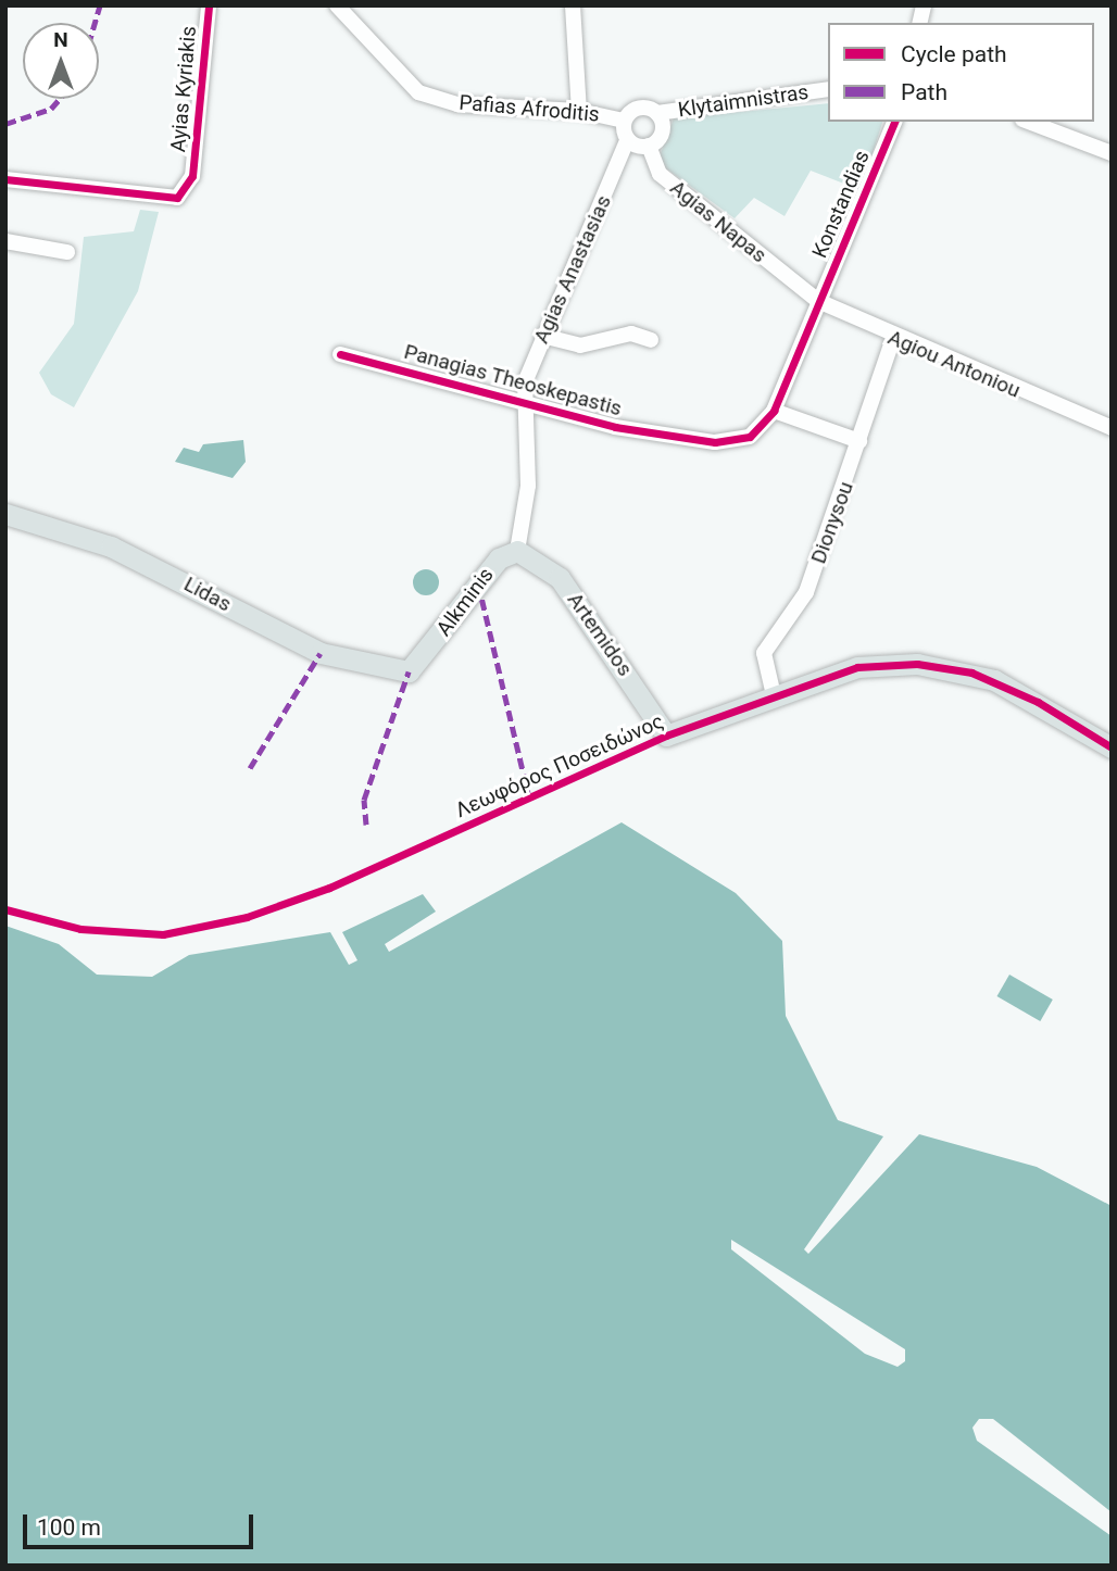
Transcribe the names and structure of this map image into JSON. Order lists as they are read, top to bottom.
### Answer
{
  "streets": {
    "main road": [
      "Lidas",
      "Alkminis",
      "Artemidos",
      "Λεωφόρος Ποσειδώνος"
    ],
    "street": [
      "Ayias Kyriakis",
      "Klytaimnistras",
      "Pafias Afroditis",
      "Konstandias",
      "Agias Napas",
      "Agias Anastasias",
      "Agiou Antoniou",
      "Panagias Theoskepastis",
      "Dionysou"
    ]
  },
  "crossings": [
    ["Klytaimnistras", "Pafias Afroditis"],
    ["Klytaimnistras", "Agias Napas"],
    ["Klytaimnistras", "Agias Anastasias"],
    ["Pafias Afroditis", "Agias Napas"],
    ["Pafias Afroditis", "Agias Anastasias"],
    ["Konstandias", "Agiou Antoniou"],
    ["Konstandias", "Panagias Theoskepastis"],
    ["Agias Napas", "Agias Anastasias"],
    ["Agias Napas", "Agiou Antoniou"],
    ["Agias Anastasias", "Panagias Theoskepastis"],
    ["Agiou Antoniou", "Panagias Theoskepastis"],
    ["Agiou Antoniou", "Dionysou"],
    ["Dionysou", "Λεωφόρος Ποσειδώνος"],
    ["Lidas", "Alkminis"],
    ["Alkminis", "Artemidos"],
    ["Artemidos", "Λεωφόρος Ποσειδώνος"]
  ],
  "legend": ["Cycle path", "Path"],
  "scale_bar": "100 m",
  "north": "top"
}
